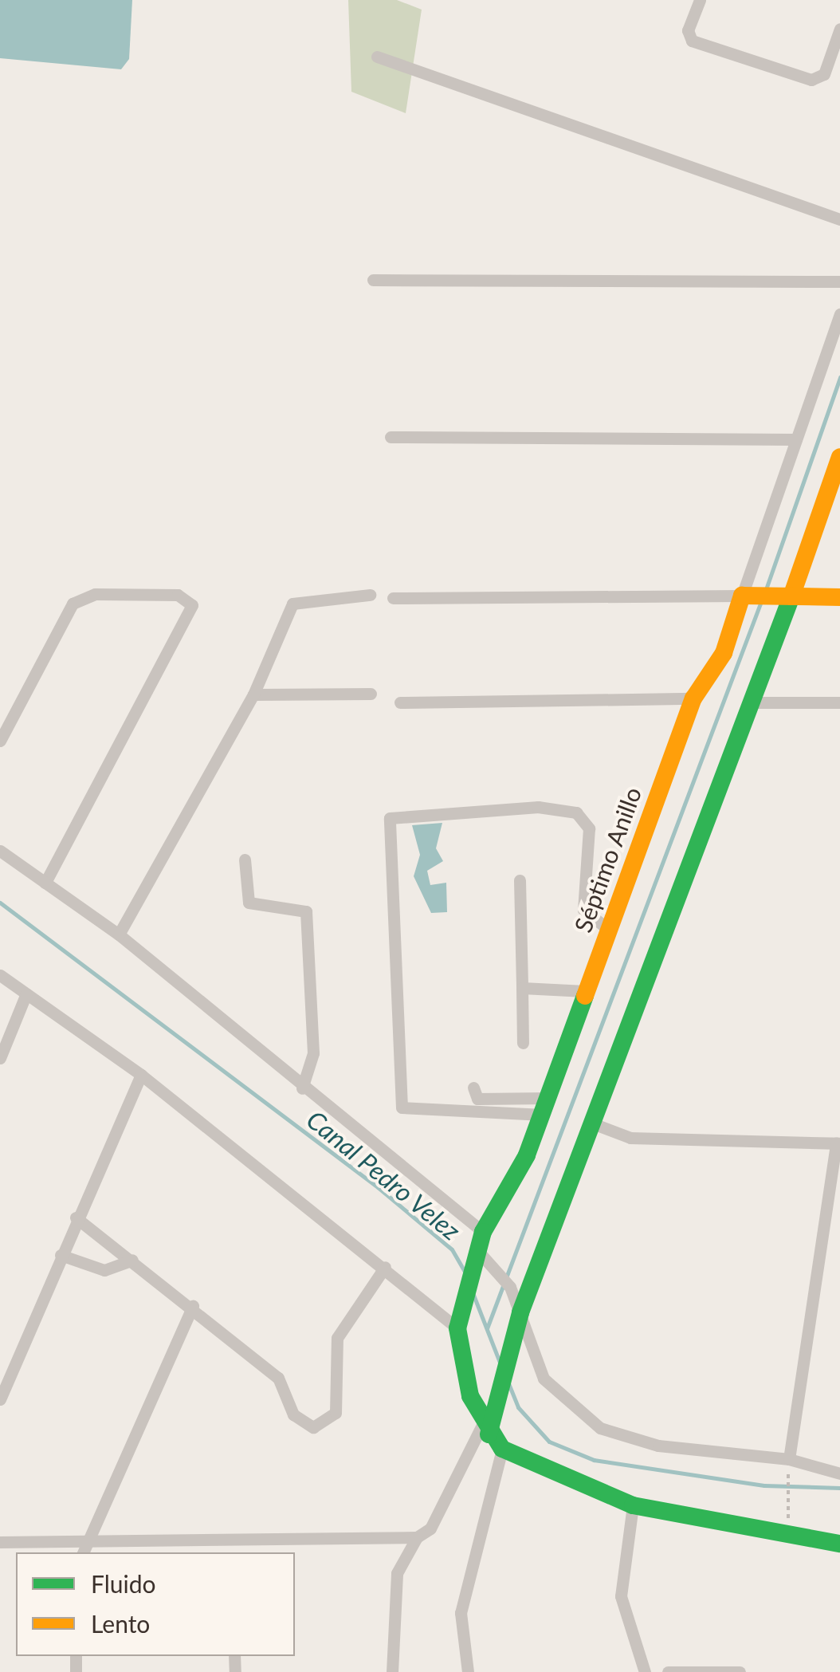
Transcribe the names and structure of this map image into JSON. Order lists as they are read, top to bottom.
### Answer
{
  "streets": {
    "street": ["Séptimo Anillo"]
  },
  "water": ["Canal Pedro Velez"],
  "legend": ["Fluido", "Lento"]
}
